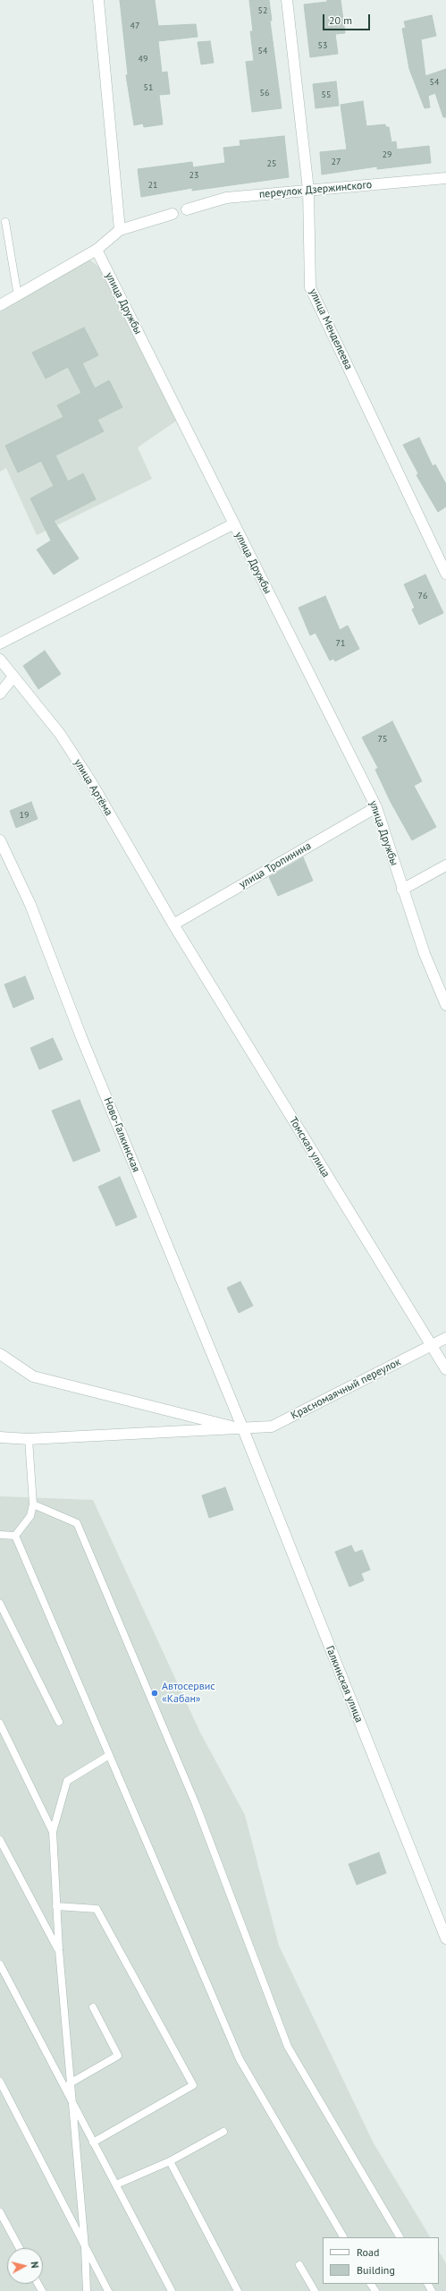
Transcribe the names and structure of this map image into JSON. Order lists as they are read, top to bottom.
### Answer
{
  "streets": {
    "street": [
      "переулок Дзержинского",
      "улица Дружбы",
      "улица Менделеева",
      "улица Артёма",
      "улица Тропинина",
      "Ново-Галкинская",
      "Томская улица",
      "Красномаячный переулок",
      "Галкинская улица"
    ]
  },
  "crossings": [
    ["переулок Дзержинского", "улица Менделеева"],
    ["улица Дружбы", "улица Тропинина"],
    ["улица Артёма", "улица Тропинина"],
    ["улица Артёма", "Томская улица"],
    ["улица Тропинина", "Томская улица"],
    ["Ново-Галкинская", "Красномаячный переулок"],
    ["Ново-Галкинская", "Галкинская улица"],
    ["Томская улица", "Красномаячный переулок"],
    ["Красномаячный переулок", "Галкинская улица"]
  ],
  "places": ["Автосервис «Кабан»"],
  "house_numbers": [
    "52",
    "47",
    "53",
    "54",
    "49",
    "54",
    "51",
    "56",
    "55",
    "29",
    "27",
    "25",
    "23",
    "21",
    "76",
    "71",
    "75",
    "19"
  ],
  "legend": ["Road", "Building"],
  "scale_bar": "20 m",
  "north": "right"
}
